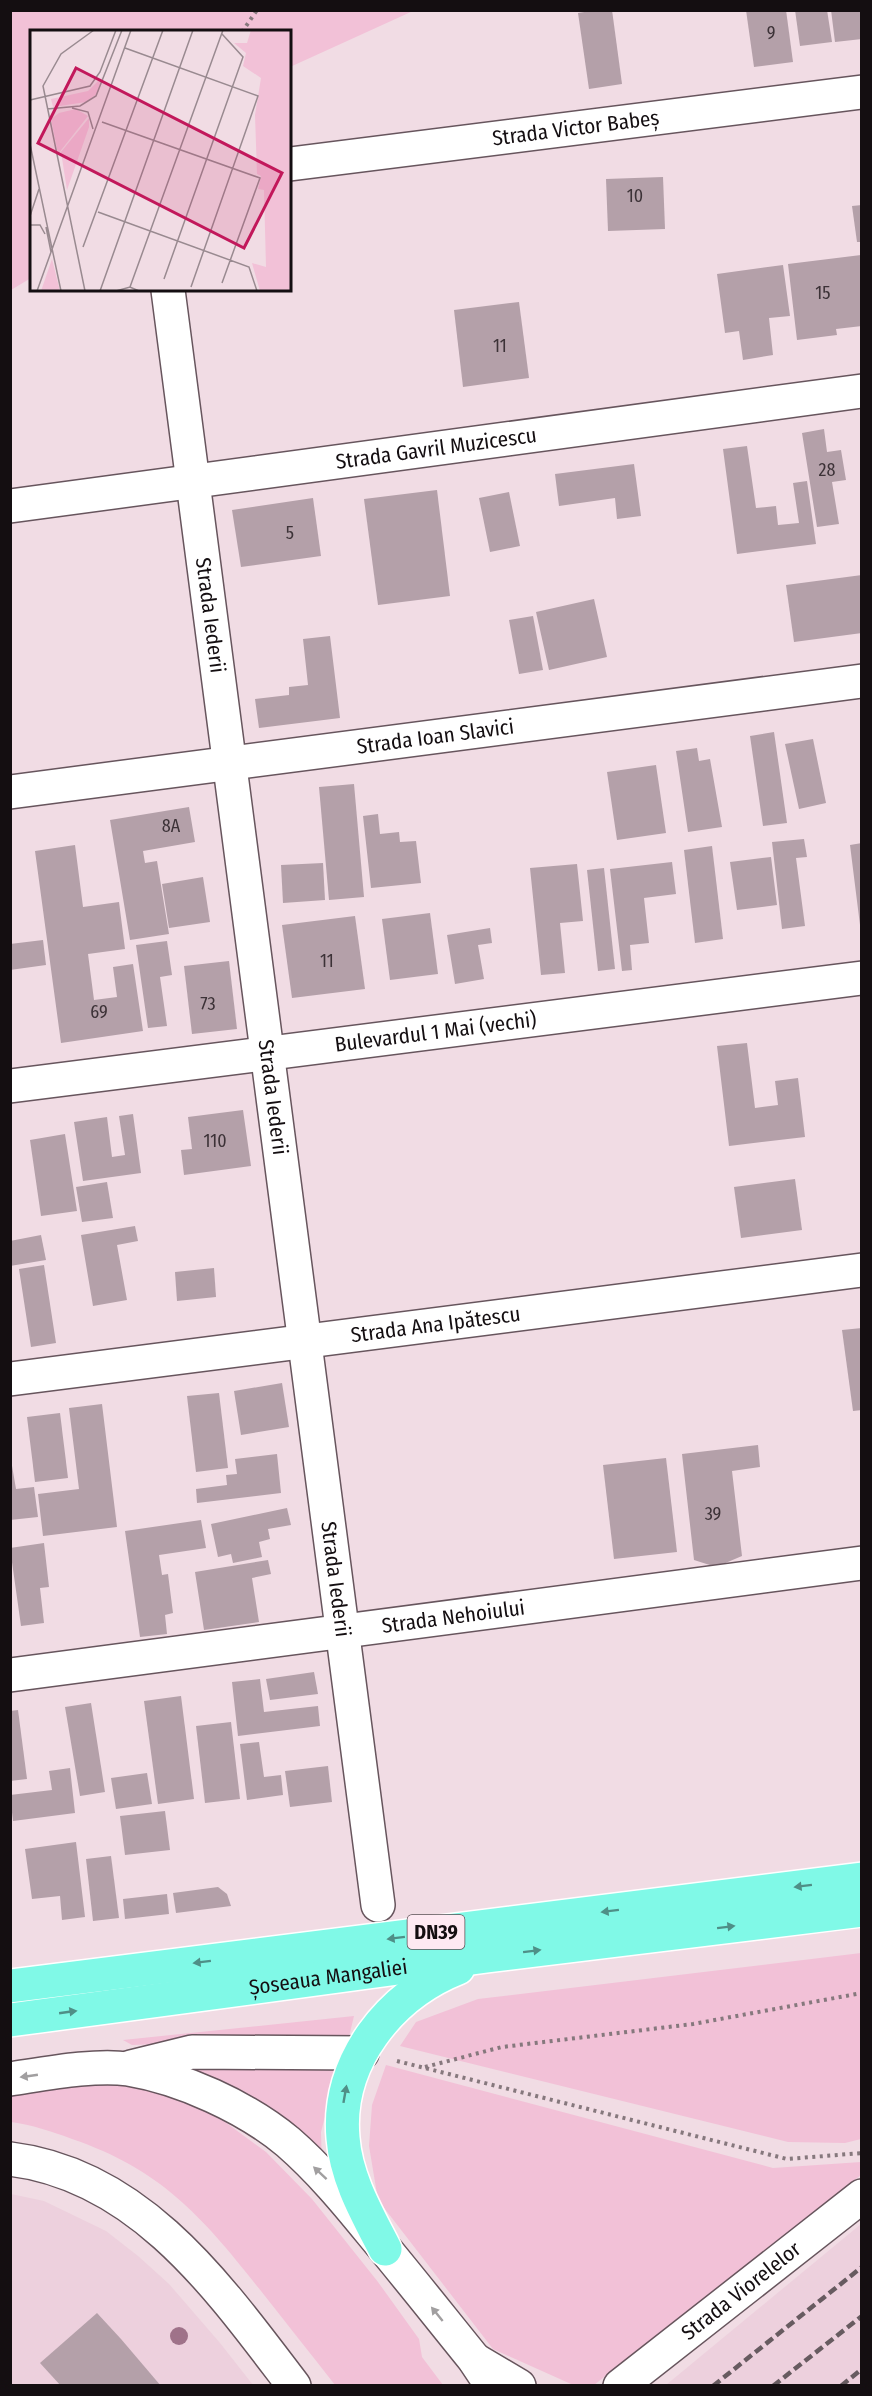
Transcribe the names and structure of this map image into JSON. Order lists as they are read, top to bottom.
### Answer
{
  "streets": {
    "main road": ["DN39", "Șoseaua Mangaliei"],
    "street": [
      "Strada Victor Babeș",
      "Strada Gavril Muzicescu",
      "Strada Iederii",
      "Strada Ioan Slavici",
      "Bulevardul 1 Mai (vechi)",
      "Strada Ana Ipătescu",
      "Strada Nehoiului",
      "Strada Viorelelor"
    ]
  },
  "crossings": [
    ["Strada Gavril Muzicescu", "Strada Iederii"],
    ["Strada Iederii", "Strada Ioan Slavici"],
    ["Strada Iederii", "Bulevardul 1 Mai (vechi)"],
    ["Strada Iederii", "Strada Ana Ipătescu"],
    ["Strada Iederii", "Strada Nehoiului"]
  ],
  "house_numbers": [
    "9",
    "10",
    "15",
    "11",
    "28",
    "5",
    "8A",
    "11",
    "73",
    "69",
    "110",
    "39"
  ]
}
